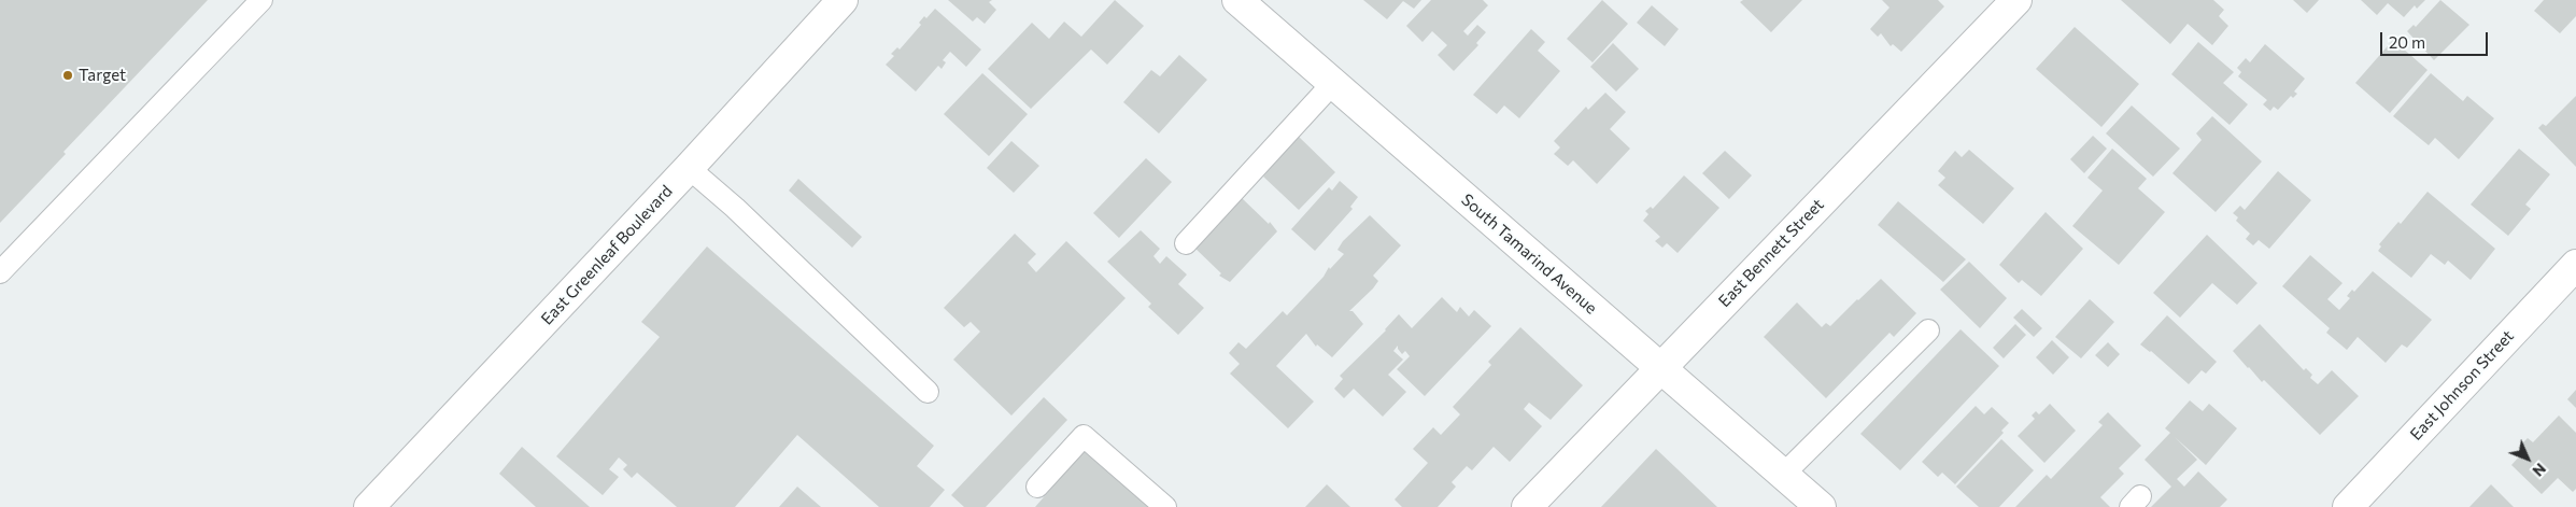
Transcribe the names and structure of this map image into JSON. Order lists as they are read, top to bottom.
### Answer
{
  "streets": {
    "street": [
      "East Bennett Street",
      "South Tamarind Avenue",
      "East Greenleaf Boulevard",
      "East Johnson Street"
    ]
  },
  "crossings": [
    ["East Bennett Street", "South Tamarind Avenue"]
  ],
  "places": ["Target"],
  "scale_bar": "20 m",
  "north": "bottom right"
}
